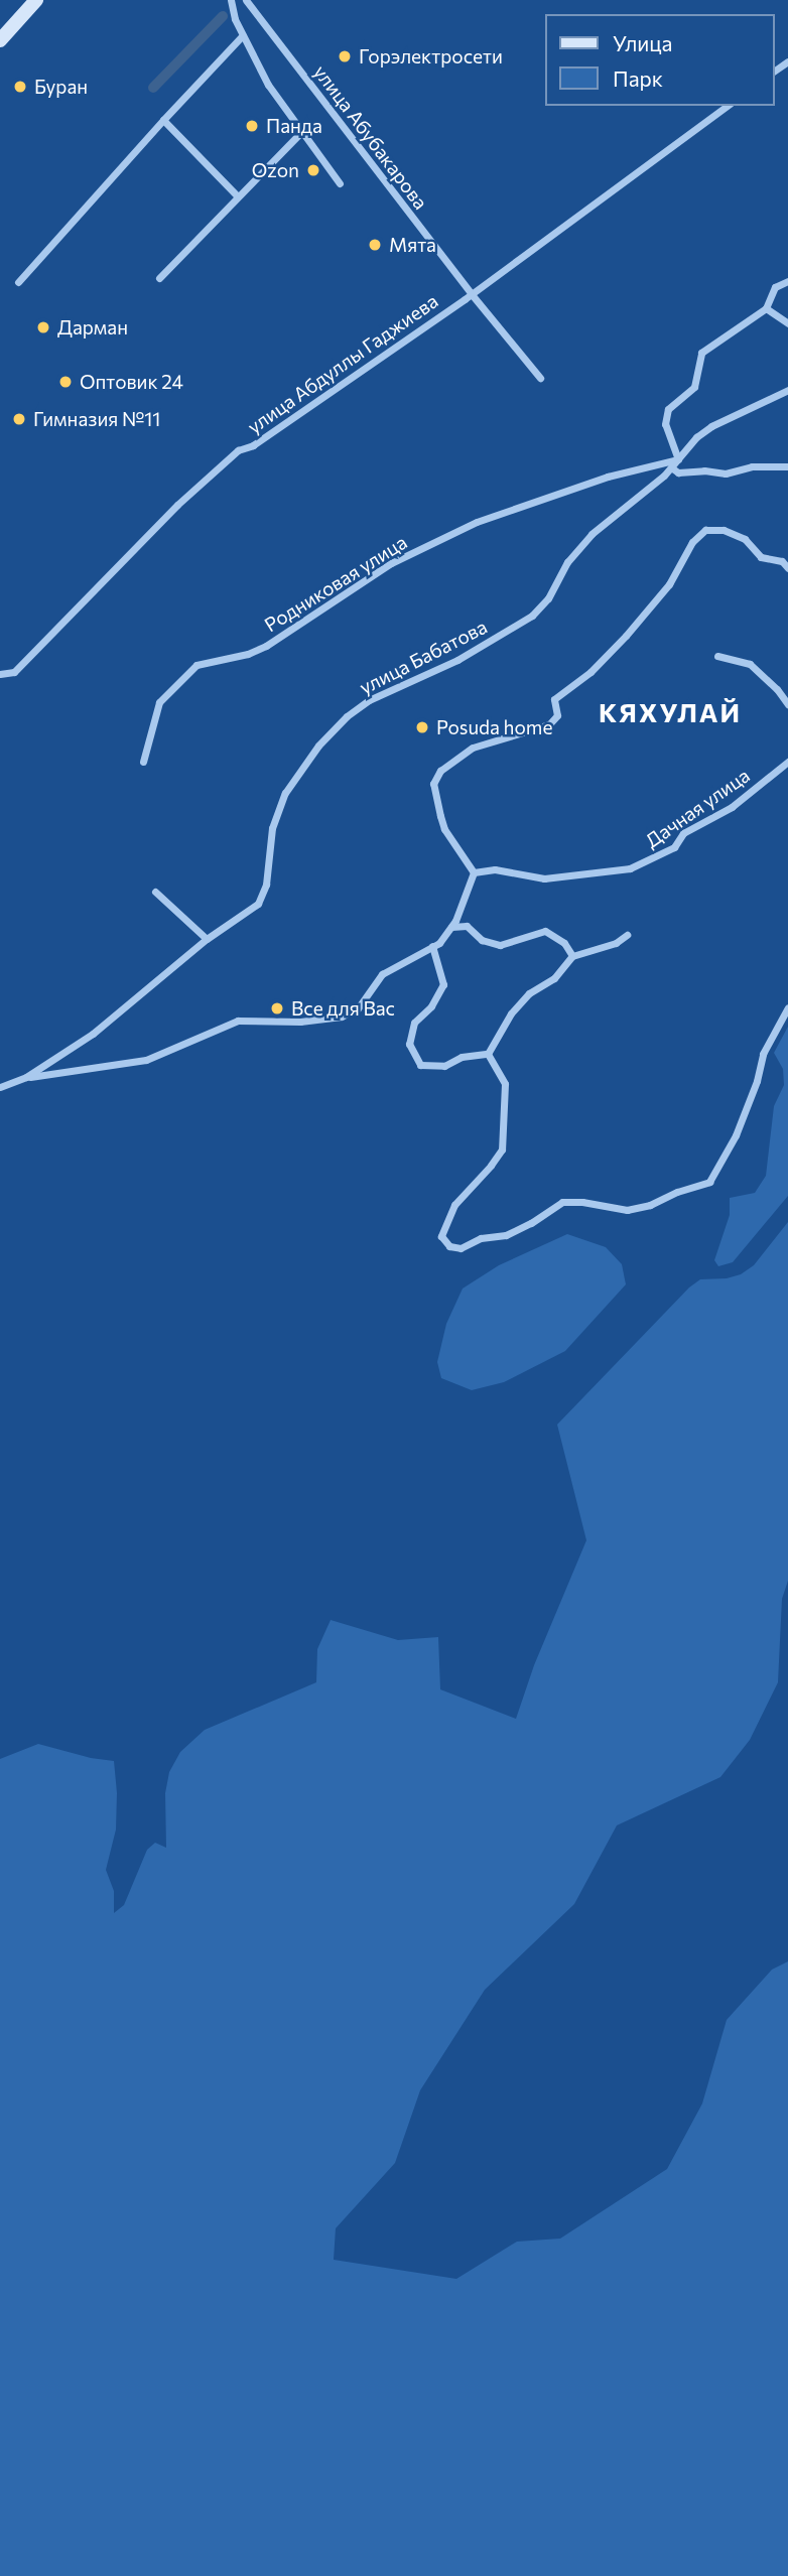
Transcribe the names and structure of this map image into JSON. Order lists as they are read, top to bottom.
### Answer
{
  "streets": {
    "street": [
      "улица Абубакарова",
      "улица Абдуллы Гаджиева",
      "Родниковая улица",
      "улица Бабатова",
      "Дачная улица"
    ]
  },
  "crossings": [
    ["улица Абубакарова", "улица Абдуллы Гаджиева"],
    ["Родниковая улица", "улица Бабатова"]
  ],
  "districts": ["КЯХУЛАЙ"],
  "places": [
    "Горэлектросети",
    "Буран",
    "Панда",
    "Ozon",
    "Мята",
    "Дарман",
    "Оптовик 24",
    "Гимназия №11",
    "Posuda home",
    "Все для Вас"
  ],
  "legend": ["Улица", "Парк"]
}
